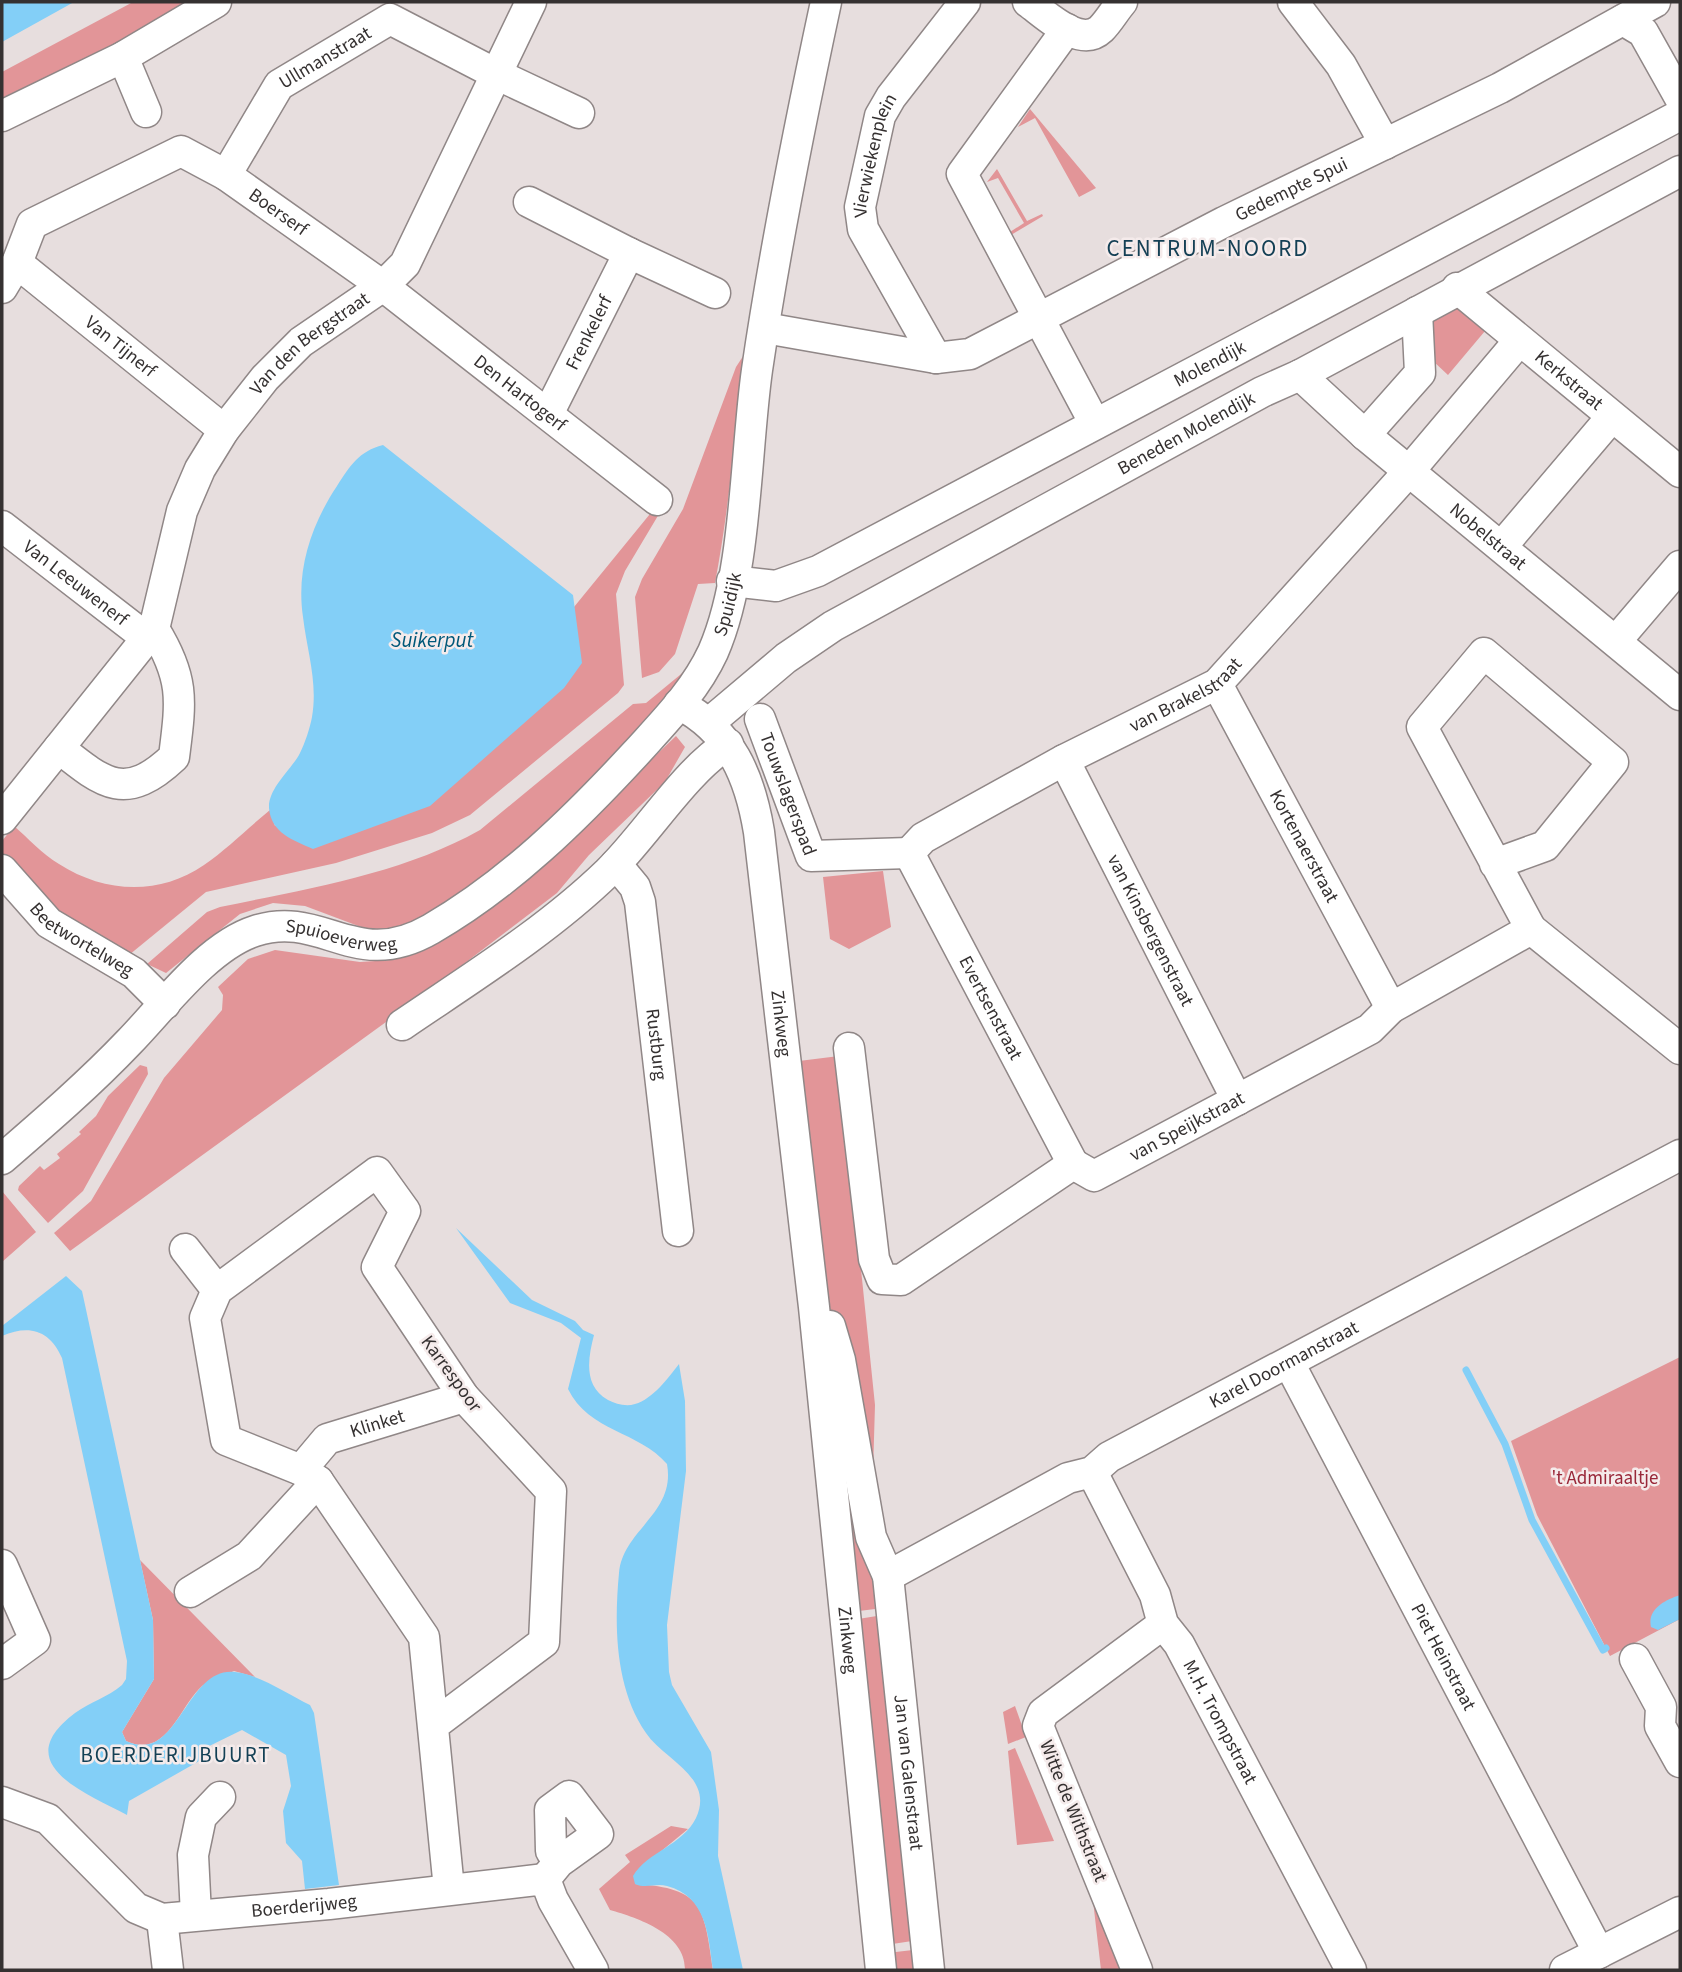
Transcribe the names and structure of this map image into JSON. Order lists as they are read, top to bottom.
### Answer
{
  "streets": {
    "street": [
      "Ullmanstraat",
      "Vierwiekenplein",
      "Gedempte Spui",
      "Boerserf",
      "Frenkelerf",
      "Van den Bergstraat",
      "Van Tijnerf",
      "Molendijk",
      "Kerkstraat",
      "Den Hartogerf",
      "Beneden Molendijk",
      "Nobelstraat",
      "Van Leeuwenerf",
      "Spuidijk",
      "van Brakelstraat",
      "Touwslagerspad",
      "Kortenaerstraat",
      "van Kinsbergenstraat",
      "Spuioeverweg",
      "Beetwortelweg",
      "Evertsenstraat",
      "Zinkweg",
      "Rustburg",
      "van Speijkstraat",
      "Karel Doormanstraat",
      "Karrespoor",
      "Klinket",
      "Piet Heinstraat",
      "M.H. Trompstraat",
      "Jan van Galenstraat",
      "Witte de Withstraat",
      "Boerderijweg"
    ]
  },
  "crossings": [
    ["Ullmanstraat", "Boerserf"],
    ["Ullmanstraat", "Van den Bergstraat"],
    ["Vierwiekenplein", "Gedempte Spui"],
    ["Gedempte Spui", "Spuidijk"],
    ["Boerserf", "Van den Bergstraat"],
    ["Boerserf", "Van Tijnerf"],
    ["Boerserf", "Den Hartogerf"],
    ["Frenkelerf", "Den Hartogerf"],
    ["Van den Bergstraat", "Van Tijnerf"],
    ["Van den Bergstraat", "Den Hartogerf"],
    ["Van den Bergstraat", "Van Leeuwenerf"],
    ["Molendijk", "Spuidijk"],
    ["Kerkstraat", "Beneden Molendijk"],
    ["Kerkstraat", "van Brakelstraat"],
    ["Beneden Molendijk", "Nobelstraat"],
    ["Beneden Molendijk", "Zinkweg"],
    ["Nobelstraat", "van Brakelstraat"],
    ["Spuidijk", "Spuioeverweg"],
    ["van Brakelstraat", "Touwslagerspad"],
    ["van Brakelstraat", "Kortenaerstraat"],
    ["van Brakelstraat", "van Kinsbergenstraat"],
    ["van Brakelstraat", "Evertsenstraat"],
    ["Touwslagerspad", "Evertsenstraat"],
    ["Kortenaerstraat", "van Speijkstraat"],
    ["van Kinsbergenstraat", "van Speijkstraat"],
    ["Spuioeverweg", "Beetwortelweg"],
    ["Evertsenstraat", "van Speijkstraat"],
    ["Zinkweg", "Karel Doormanstraat"],
    ["Zinkweg", "Jan van Galenstraat"],
    ["Karel Doormanstraat", "Piet Heinstraat"],
    ["Karel Doormanstraat", "M.H. Trompstraat"],
    ["Karel Doormanstraat", "Jan van Galenstraat"],
    ["Karrespoor", "Klinket"],
    ["M.H. Trompstraat", "Witte de Withstraat"]
  ],
  "districts": ["CENTRUM-NOORD", "BOERDERIJBUURT"],
  "water": ["Suikerput"],
  "parks": ["'t Admiraaltje"]
}
